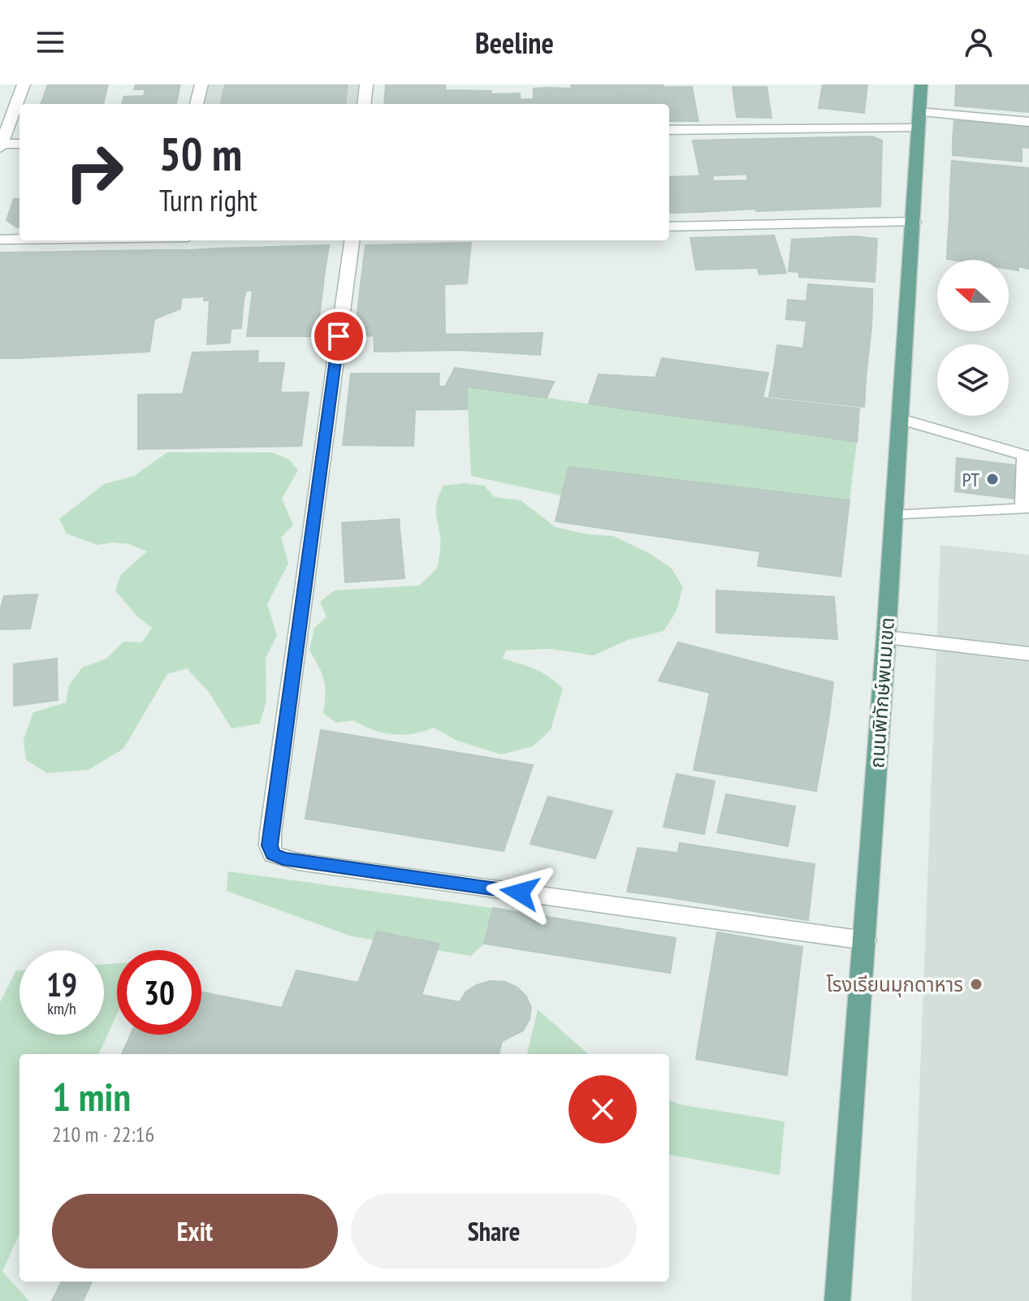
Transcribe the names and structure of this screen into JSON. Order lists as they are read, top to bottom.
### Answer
{
  "streets": {
    "main road": ["ถนนพิทักษ์พนมเขต"]
  },
  "places": ["PT", "โรงเรียนมุกดาหาร"],
  "north": "left",
  "page": {
    "header": "Beeline",
    "turn": ["50 m", "Turn right"],
    "speed": "19 km/h",
    "limit": "30",
    "heading": ["1 min", "210 m · 22:16"],
    "buttons": ["Exit", "Share"]
  }
}
